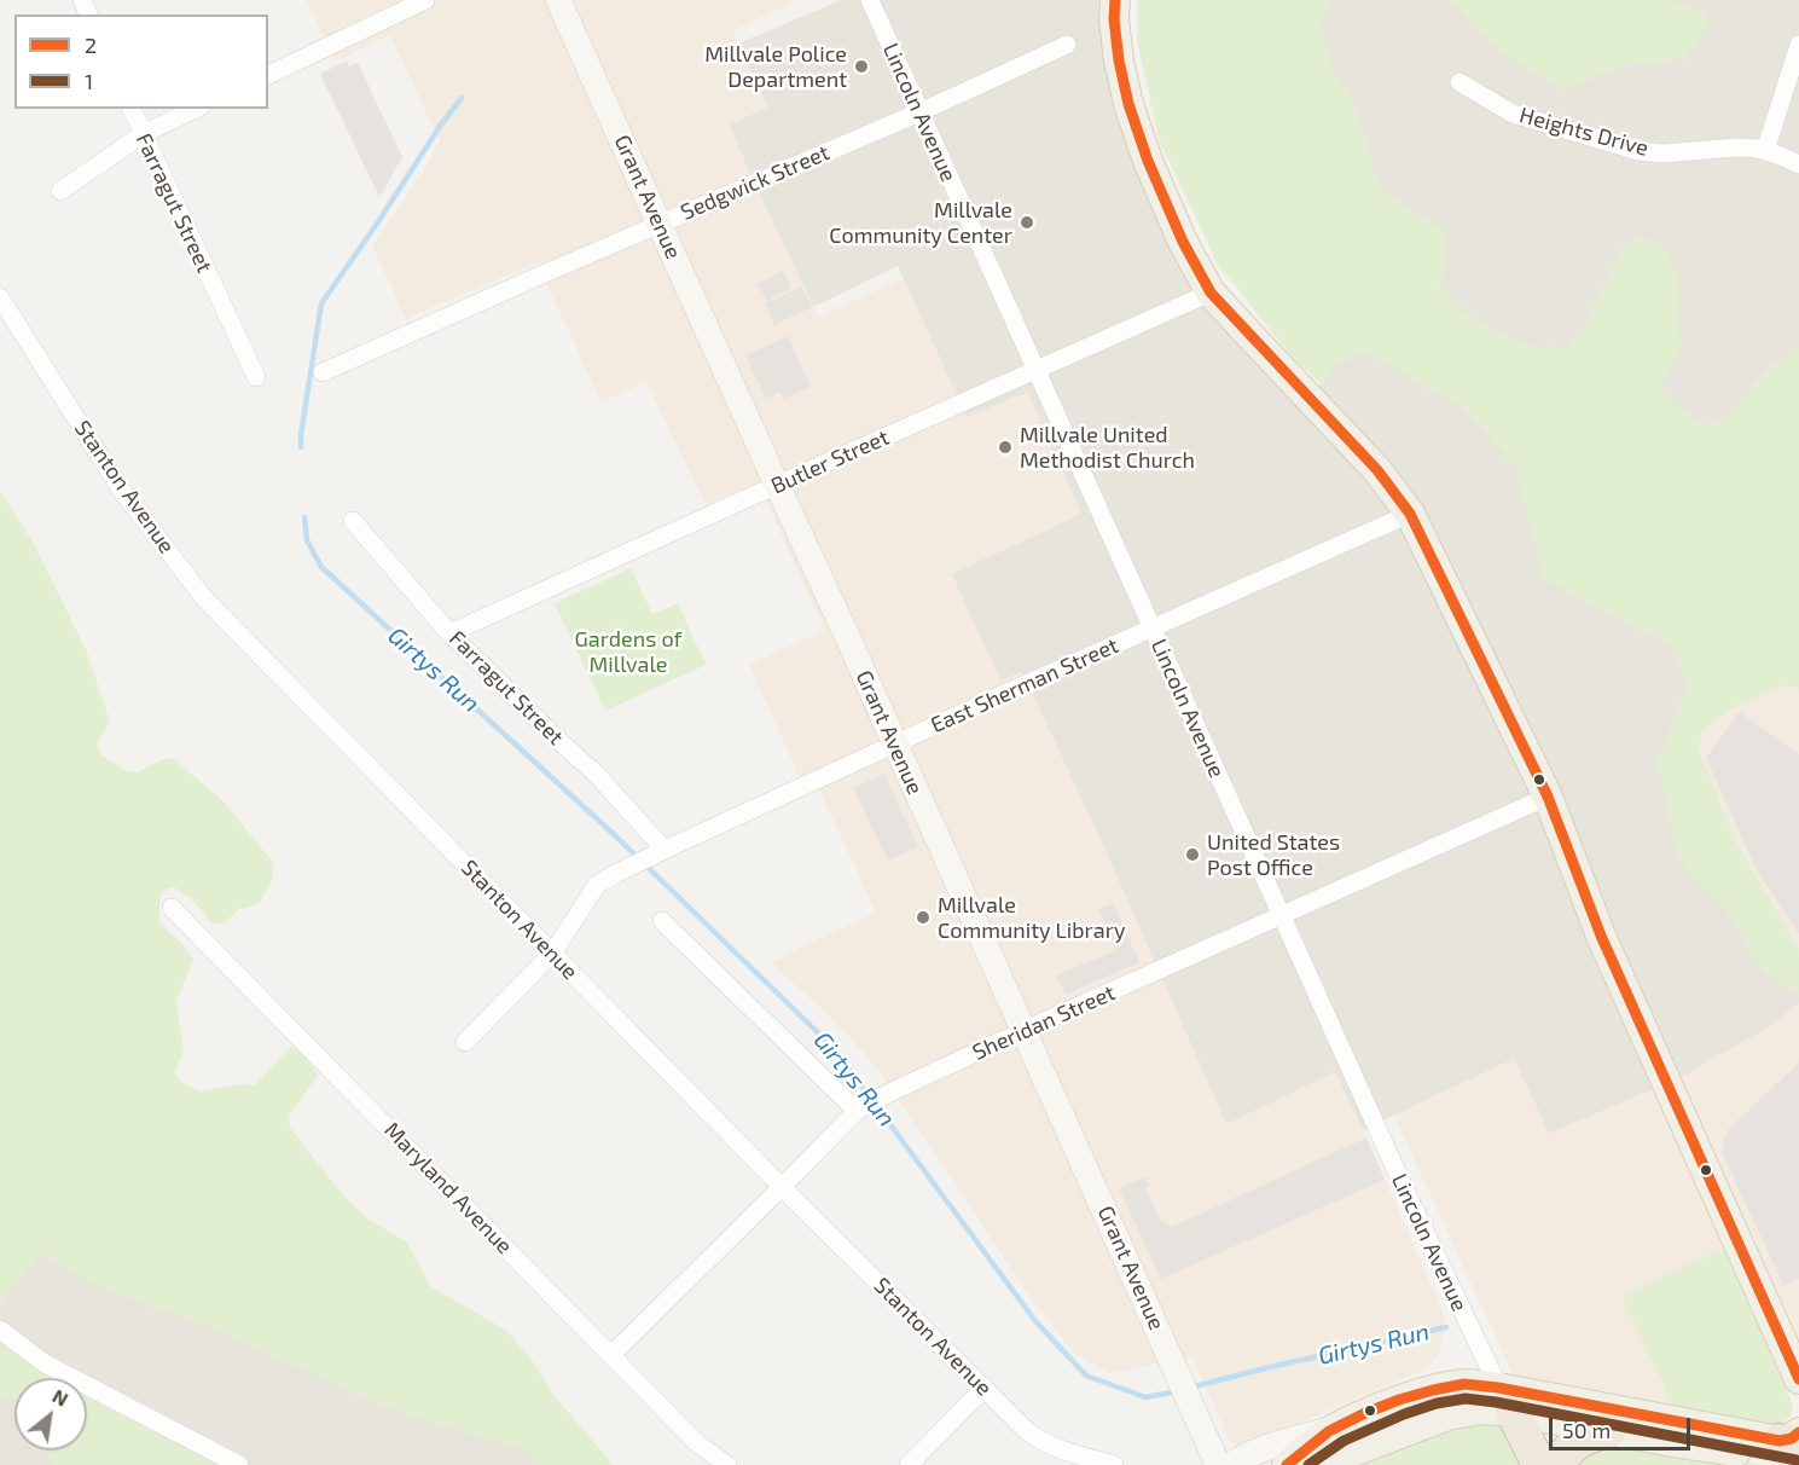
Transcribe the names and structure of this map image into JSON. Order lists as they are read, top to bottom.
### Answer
{
  "streets": {
    "street": [
      "Lincoln Avenue",
      "Heights Drive",
      "Sedgwick Street",
      "Grant Avenue",
      "Farragut Street",
      "Butler Street",
      "Stanton Avenue",
      "East Sherman Street",
      "Sheridan Street",
      "Maryland Avenue"
    ]
  },
  "crossings": [
    ["Lincoln Avenue", "Sedgwick Street"],
    ["Lincoln Avenue", "Butler Street"],
    ["Lincoln Avenue", "East Sherman Street"],
    ["Lincoln Avenue", "Sheridan Street"],
    ["Sedgwick Street", "Grant Avenue"],
    ["Grant Avenue", "Butler Street"],
    ["Grant Avenue", "East Sherman Street"],
    ["Grant Avenue", "Sheridan Street"],
    ["Farragut Street", "Butler Street"],
    ["Farragut Street", "East Sherman Street"],
    ["Stanton Avenue", "East Sherman Street"],
    ["Stanton Avenue", "Sheridan Street"],
    ["Sheridan Street", "Maryland Avenue"]
  ],
  "water": ["Girtys Run"],
  "parks": ["Gardens of Millvale"],
  "places": [
    "Millvale Police Department",
    "Millvale Community Center",
    "Millvale United Methodist Church",
    "United States Post Office",
    "Millvale Community Library"
  ],
  "lines": ["transit line 2", "transit line 1"],
  "legend": ["2", "1"],
  "scale_bar": "50 m",
  "north": "top right"
}
